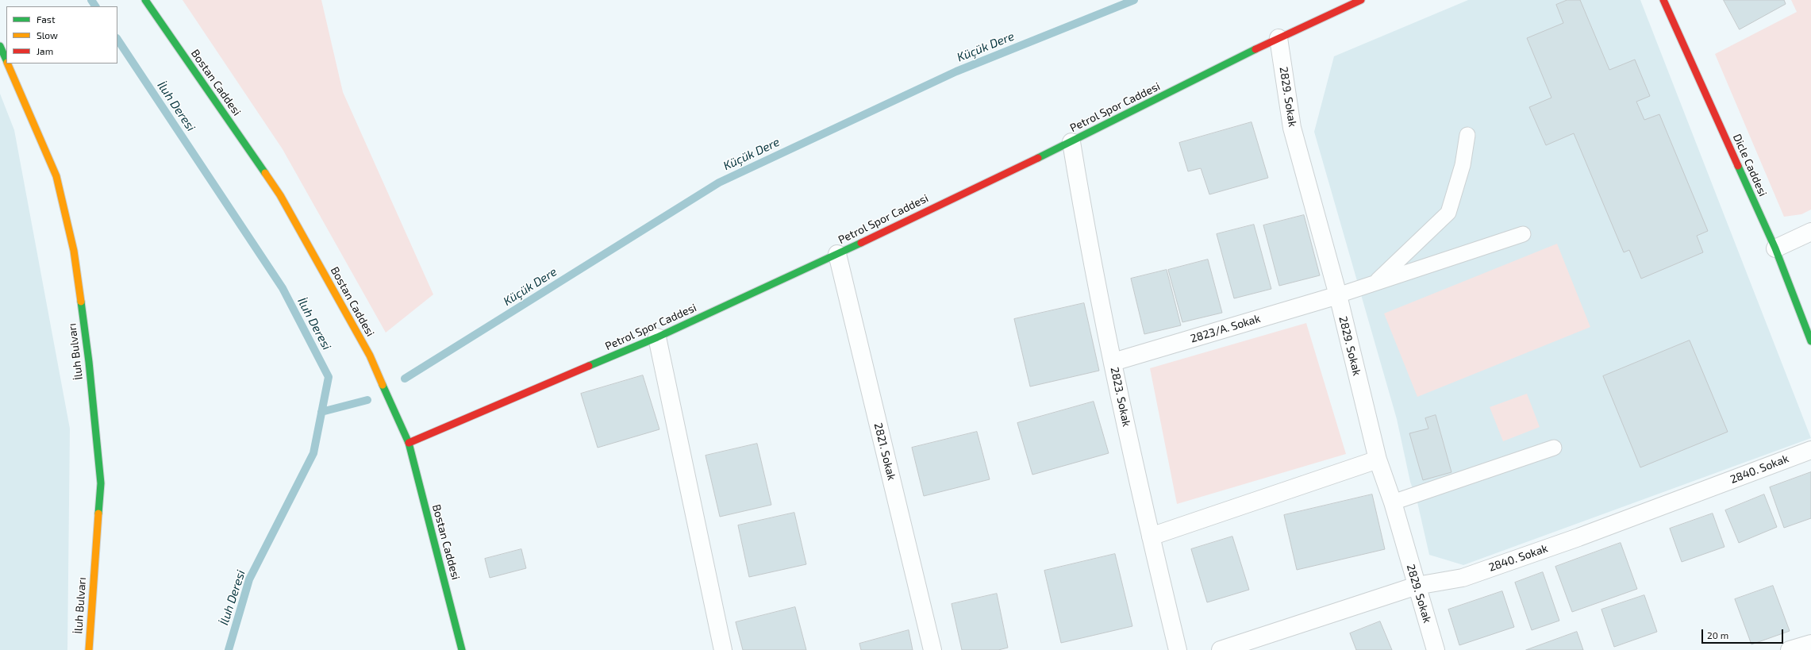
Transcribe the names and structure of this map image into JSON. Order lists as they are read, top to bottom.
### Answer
{
  "streets": {
    "street": [
      "Bostan Caddesi",
      "2829. Sokak",
      "Petrol Spor Caddesi",
      "Dicle Caddesi",
      "2823/A. Sokak",
      "İluh Bulvarı",
      "2823. Sokak",
      "2821. Sokak",
      "2840. Sokak"
    ]
  },
  "crossings": [
    ["Bostan Caddesi", "Petrol Spor Caddesi"],
    ["2829. Sokak", "Petrol Spor Caddesi"],
    ["2829. Sokak", "2823/A. Sokak"],
    ["2829. Sokak", "2840. Sokak"],
    ["Petrol Spor Caddesi", "2823. Sokak"],
    ["Petrol Spor Caddesi", "2821. Sokak"],
    ["2823/A. Sokak", "2823. Sokak"]
  ],
  "water": ["Küçük Dere", "İluh Deresi"],
  "legend": ["Fast", "Slow", "Jam"],
  "scale_bar": "20 m"
}
